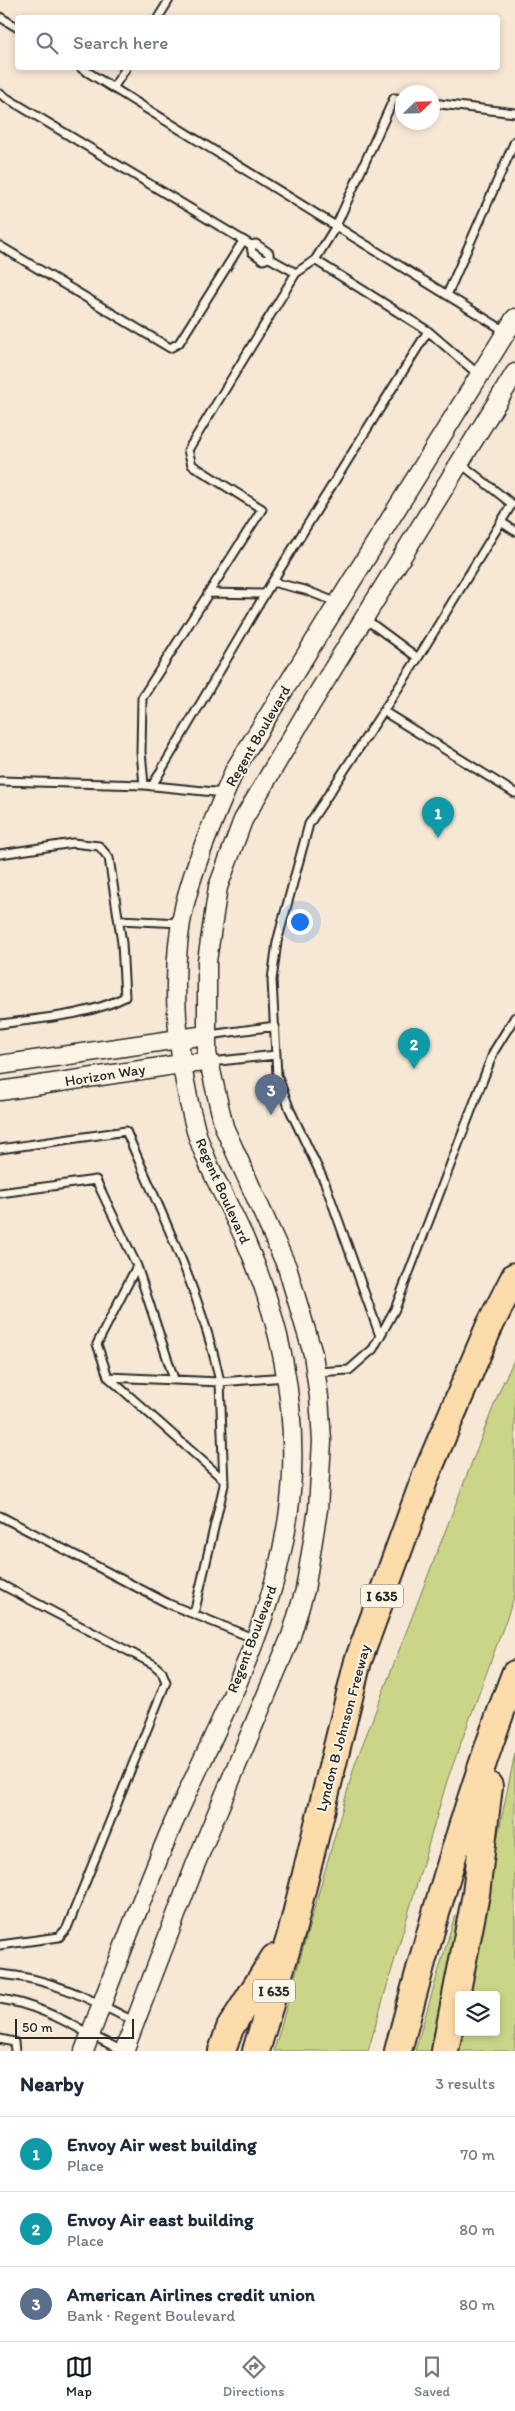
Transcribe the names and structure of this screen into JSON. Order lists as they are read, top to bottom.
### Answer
{
  "streets": {
    "highway": ["I 635", "Lyndon B Johnson Freeway"],
    "street": ["Regent Boulevard", "Horizon Way"]
  },
  "crossings": [
    ["Regent Boulevard", "Horizon Way"]
  ],
  "scale_bar": "50 m",
  "north": "top right",
  "page": {
    "search": "Search here",
    "pins": ["1", "2", "3"],
    "scale": "50 m",
    "heading": ["Nearby", "3 results"],
    "list": [
      {
        "mark": "1",
        "name": "Envoy Air west building",
        "note": "Place",
        "value": "70 m"
      },
      {
        "mark": "2",
        "name": "Envoy Air east building",
        "note": "Place",
        "value": "80 m"
      },
      {
        "mark": "3",
        "name": "American Airlines credit union",
        "note": "Bank · Regent Boulevard",
        "value": "80 m"
      }
    ],
    "nav": ["Map", "Directions", "Saved"]
  }
}
